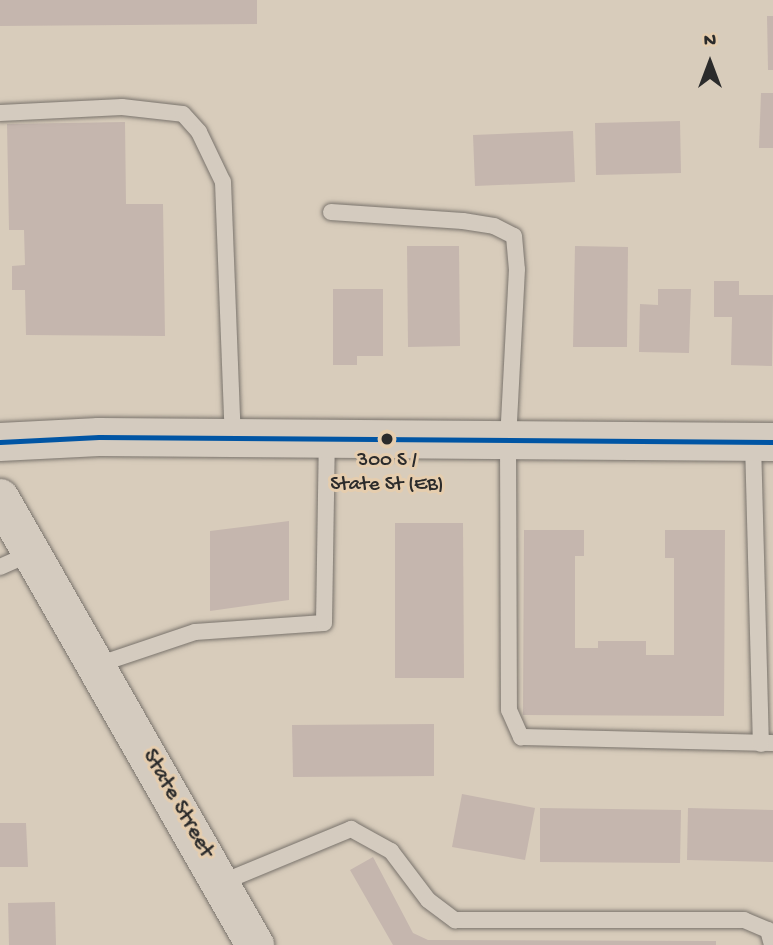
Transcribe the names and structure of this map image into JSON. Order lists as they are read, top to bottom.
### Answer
{
  "streets": {
    "street": ["State Street"]
  },
  "places": ["300 S / State St (EB)"],
  "north": "top"
}
